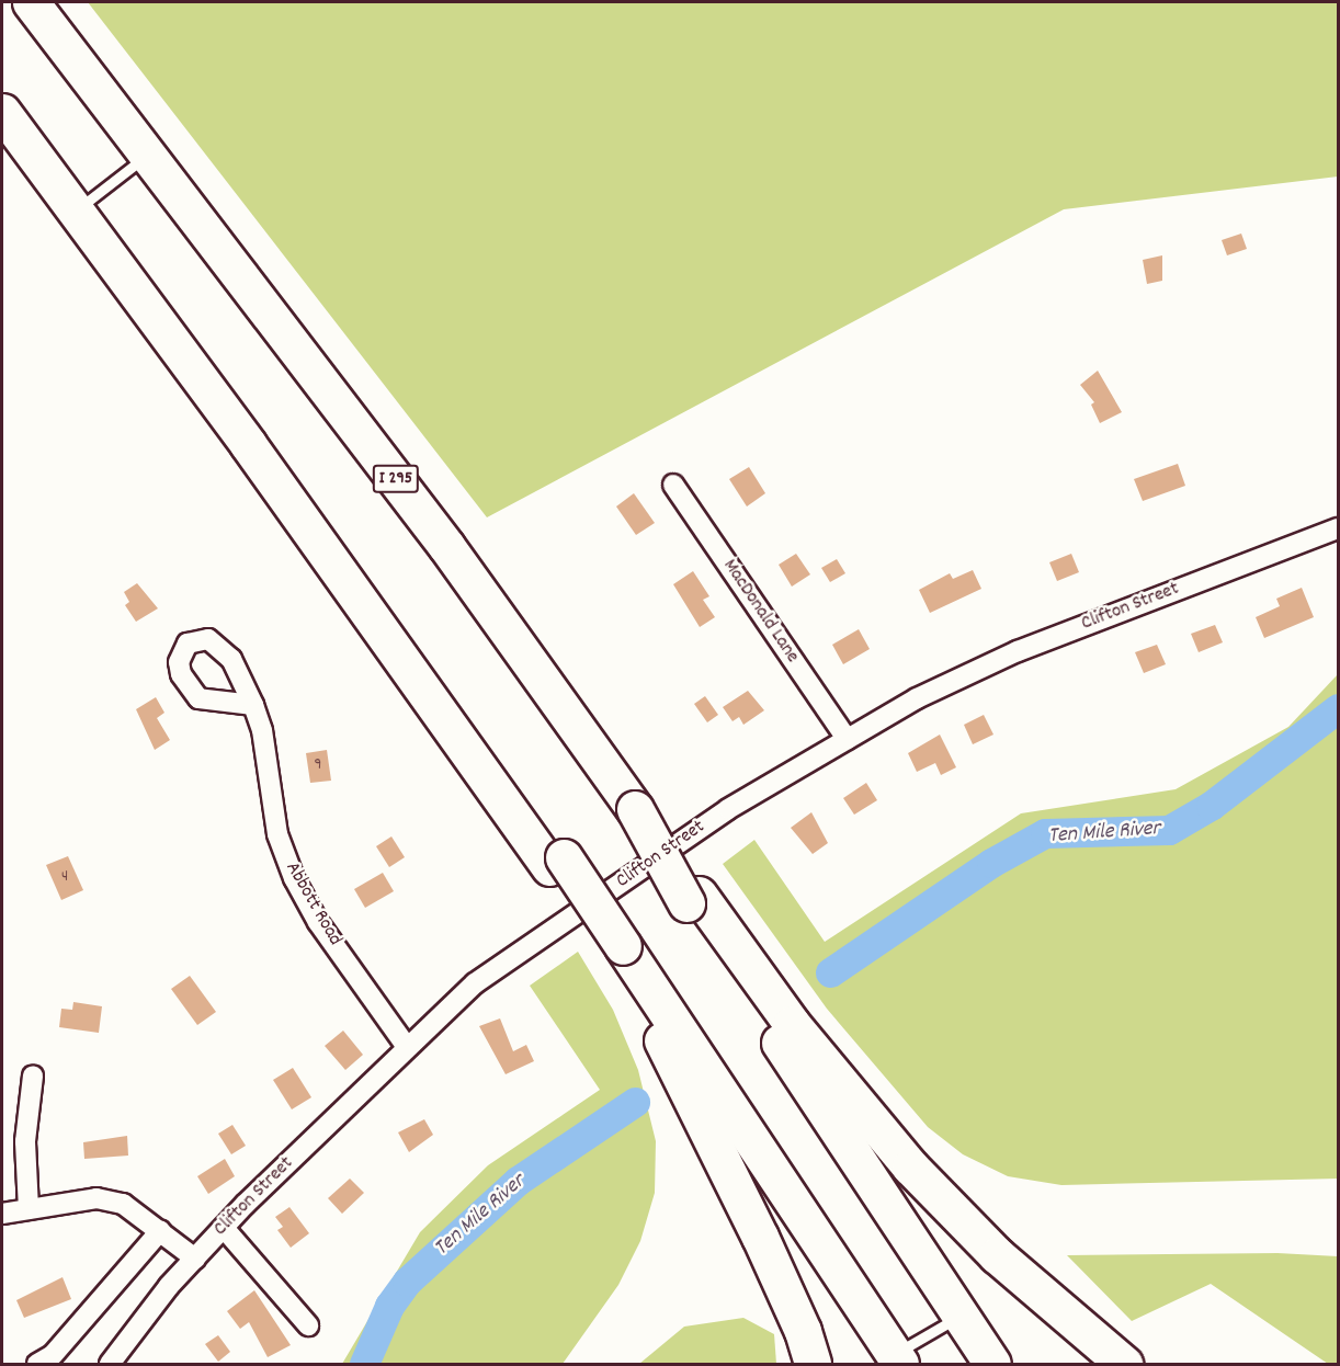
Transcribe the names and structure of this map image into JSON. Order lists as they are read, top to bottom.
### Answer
{
  "streets": {
    "highway": ["I 295"],
    "street": ["Clifton Street", "MacDonald Lane", "Abbott Road"]
  },
  "crossings": [
    ["Clifton Street", "MacDonald Lane"],
    ["Clifton Street", "Abbott Road"]
  ],
  "water": ["Ten Mile River"],
  "house_numbers": ["9", "4"]
}
